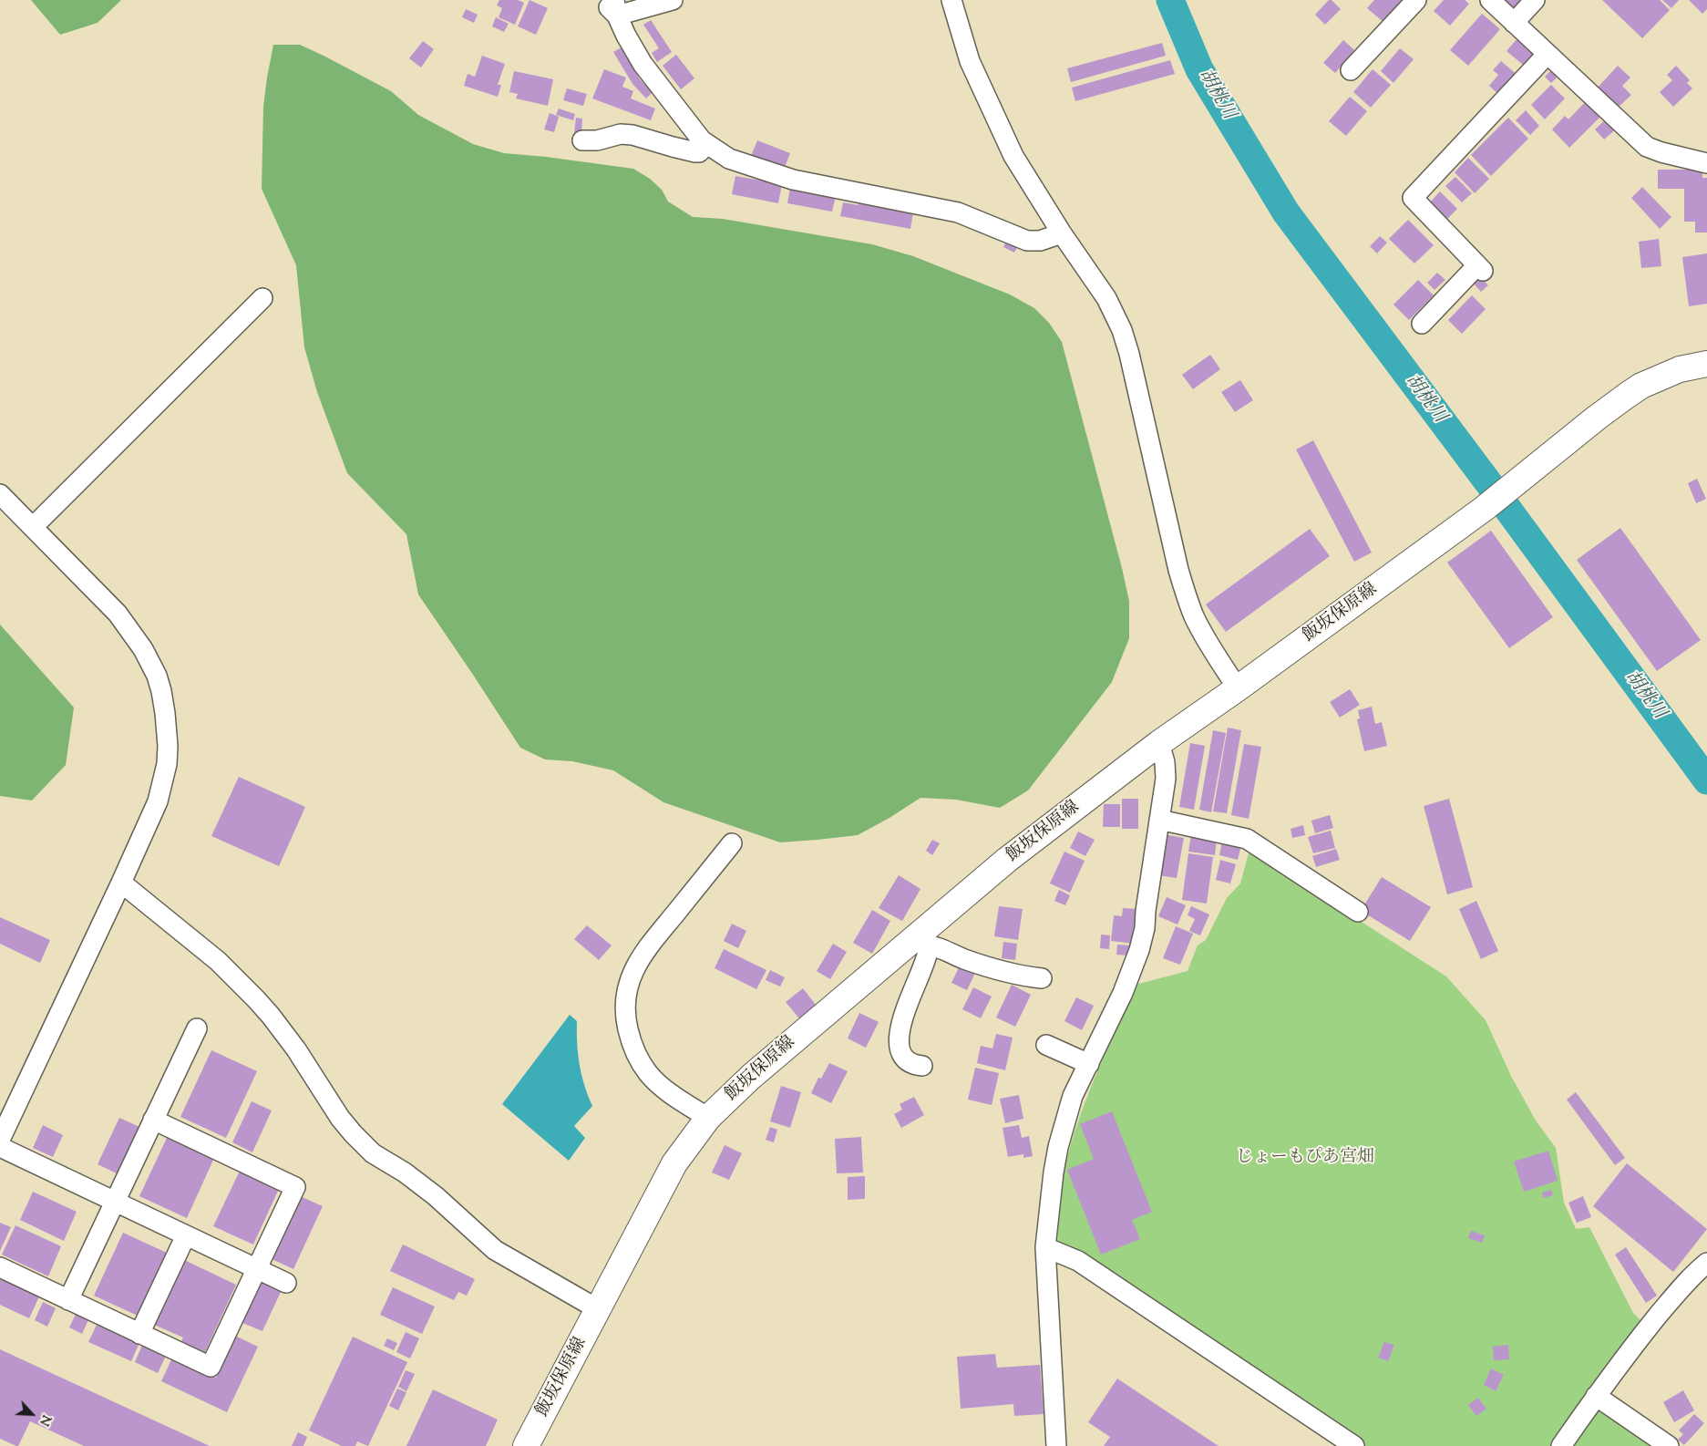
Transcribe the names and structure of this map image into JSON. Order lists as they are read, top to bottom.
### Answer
{
  "streets": {
    "main road": ["飯坂保原線"]
  },
  "water": ["胡桃川"],
  "parks": ["じょーもぴあ宮畑"],
  "north": "bottom right"
}
